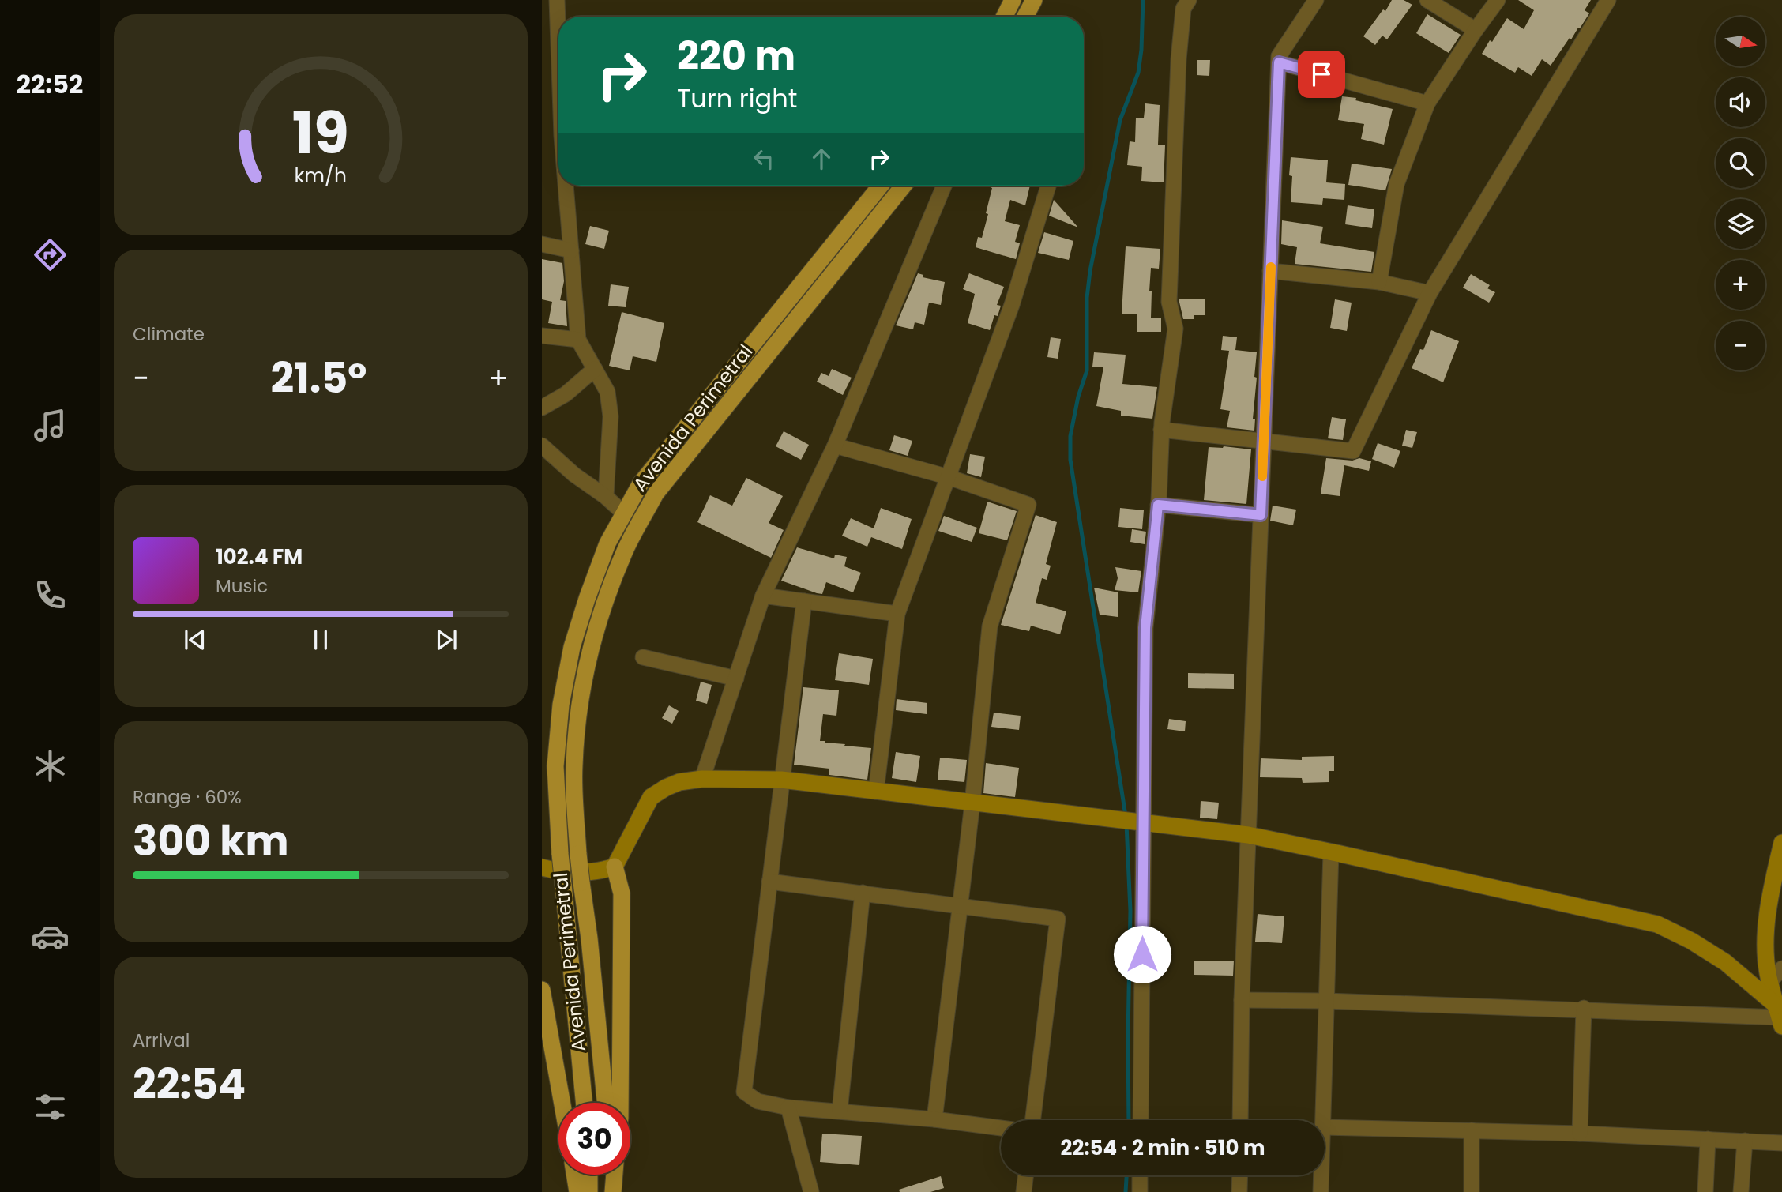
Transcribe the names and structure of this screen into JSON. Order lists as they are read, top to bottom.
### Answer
{
  "streets": {
    "main road": ["Avenida Perimetral"]
  },
  "north": "right",
  "page": {
    "tabs": "22:52",
    "map_buttons": ["+", "−"],
    "turn": ["220 m", "Turn right"],
    "tile": [
      "Climate",
      ["Range · 60%", "300 km"],
      ["Arrival", "22:54"]
    ],
    "heat": ["−", "21.5°", "+"],
    "song": ["102.4 FM", "Music"],
    "limit": "30",
    "trip": "22:54 · 2 min · 510 m",
    "gauge": ["19", "km/h"]
  }
}
